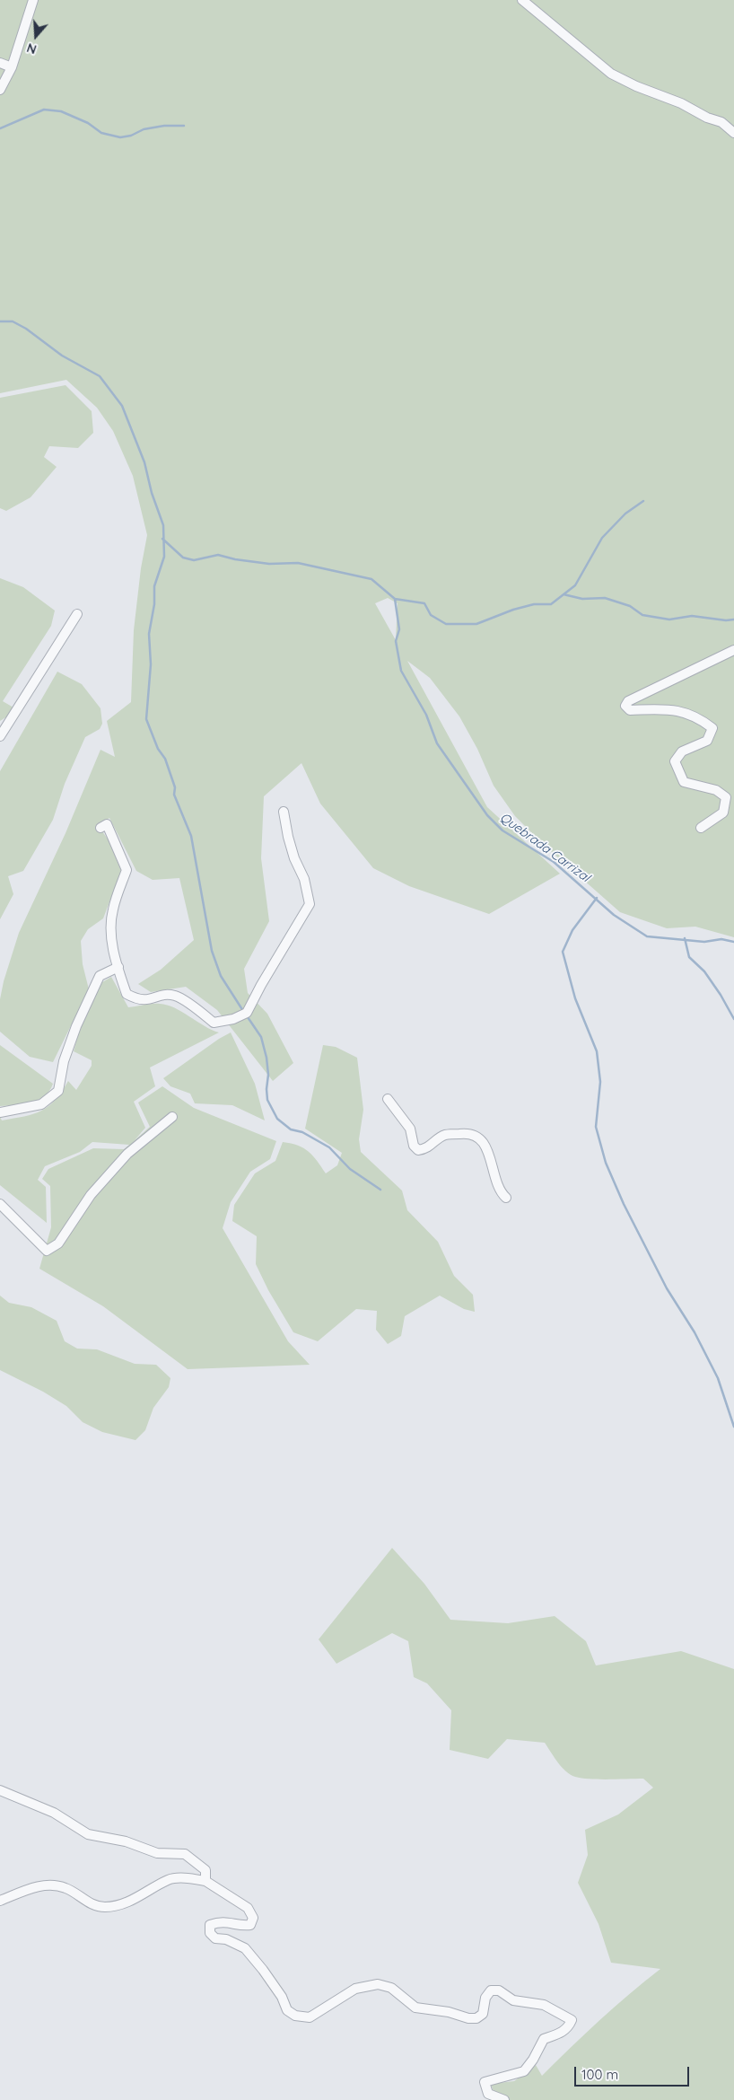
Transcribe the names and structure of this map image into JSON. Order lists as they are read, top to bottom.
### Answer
{
  "water": ["Quebrada Carrizal"],
  "scale_bar": "100 m",
  "north": "bottom"
}
